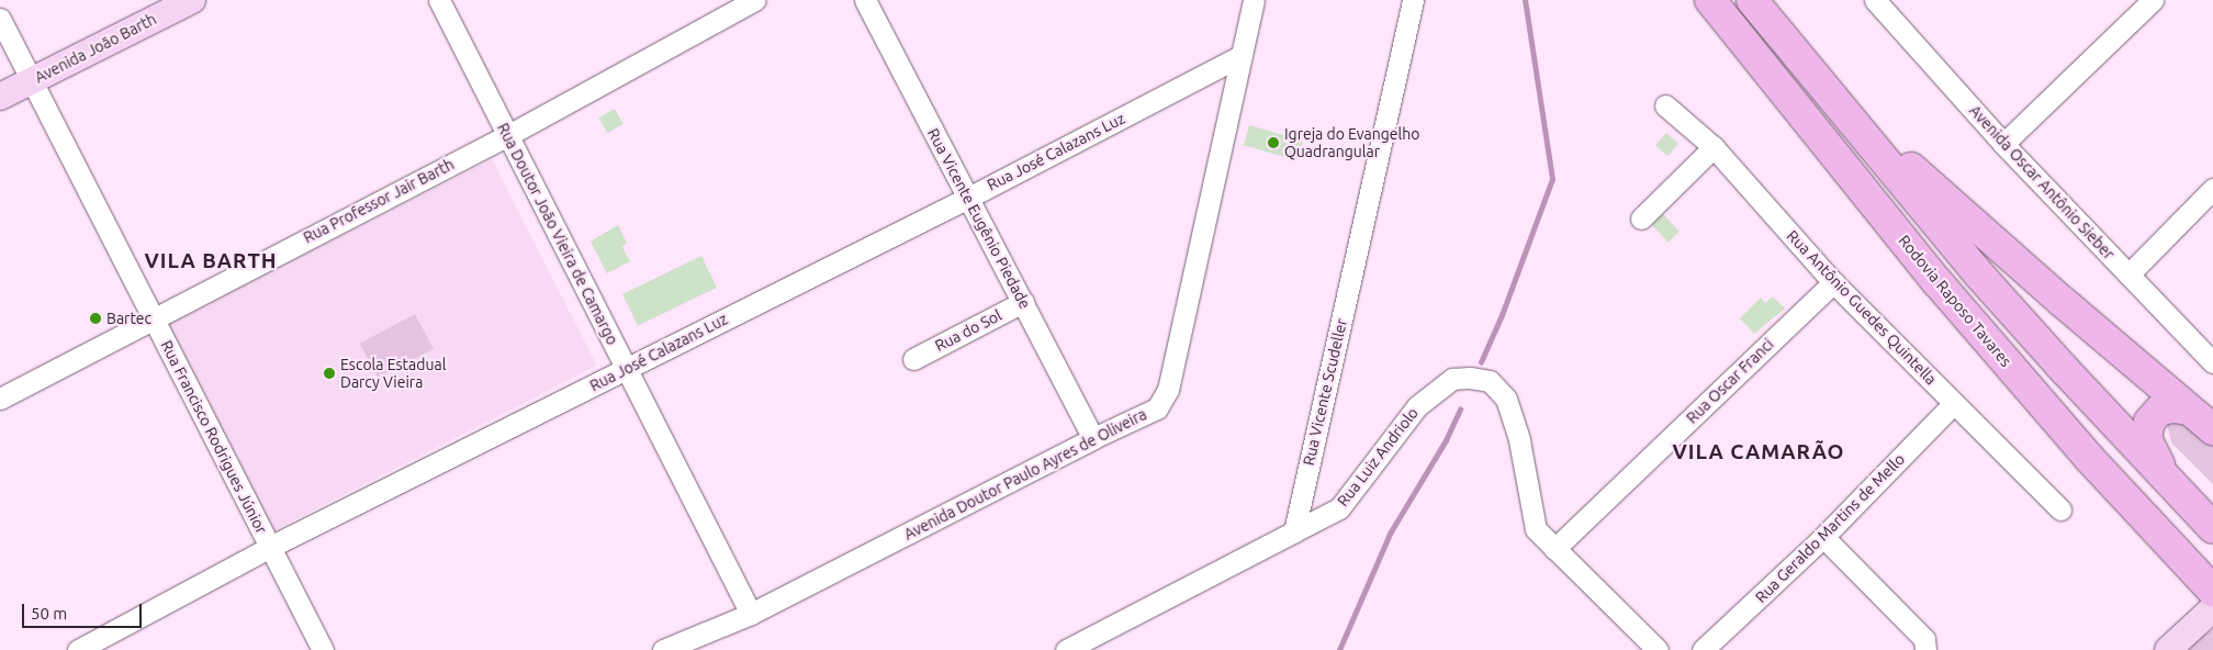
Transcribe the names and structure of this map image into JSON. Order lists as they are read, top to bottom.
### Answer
{
  "streets": {
    "highway": ["Rodovia Raposo Tavares"],
    "main road": ["Avenida João Barth"],
    "street": [
      "Rua José Calazans Luz",
      "Avenida Oscar Antônio Sieber",
      "Rua Professor Jair Barth",
      "Rua Vicente Eugênio Piedade",
      "Rua Doutor João Vieira de Camargo",
      "Rua Antônio Guedes Quintella",
      "Rua do Sol",
      "Rua Oscar Franci",
      "Rua Vicente Scudeller",
      "Rua Francisco Rodrigues Júnior",
      "Rua Luiz Andriolo",
      "Avenida Doutor Paulo Ayres de Oliveira",
      "Rua Geraldo Martins de Mello"
    ]
  },
  "crossings": [
    ["Avenida João Barth", "Rua Francisco Rodrigues Júnior"],
    ["Rua José Calazans Luz", "Rua Vicente Eugênio Piedade"],
    ["Rua José Calazans Luz", "Rua Doutor João Vieira de Camargo"],
    ["Rua José Calazans Luz", "Rua Francisco Rodrigues Júnior"],
    ["Rua José Calazans Luz", "Avenida Doutor Paulo Ayres de Oliveira"],
    ["Rua Professor Jair Barth", "Rua Doutor João Vieira de Camargo"],
    ["Rua Professor Jair Barth", "Rua Francisco Rodrigues Júnior"],
    ["Rua Vicente Eugênio Piedade", "Rua do Sol"],
    ["Rua Vicente Eugênio Piedade", "Avenida Doutor Paulo Ayres de Oliveira"],
    ["Rua Doutor João Vieira de Camargo", "Avenida Doutor Paulo Ayres de Oliveira"],
    ["Rua Antônio Guedes Quintella", "Rua Oscar Franci"],
    ["Rua Antônio Guedes Quintella", "Rua Geraldo Martins de Mello"],
    ["Rua Oscar Franci", "Rua Luiz Andriolo"],
    ["Rua Vicente Scudeller", "Rua Luiz Andriolo"]
  ],
  "districts": ["VILA BARTH", "VILA CAMARÃO"],
  "places": ["Igreja do Evangelho Quadrangular", "Bartec", "Escola Estadual Darcy Vieira"],
  "scale_bar": "50 m"
}
